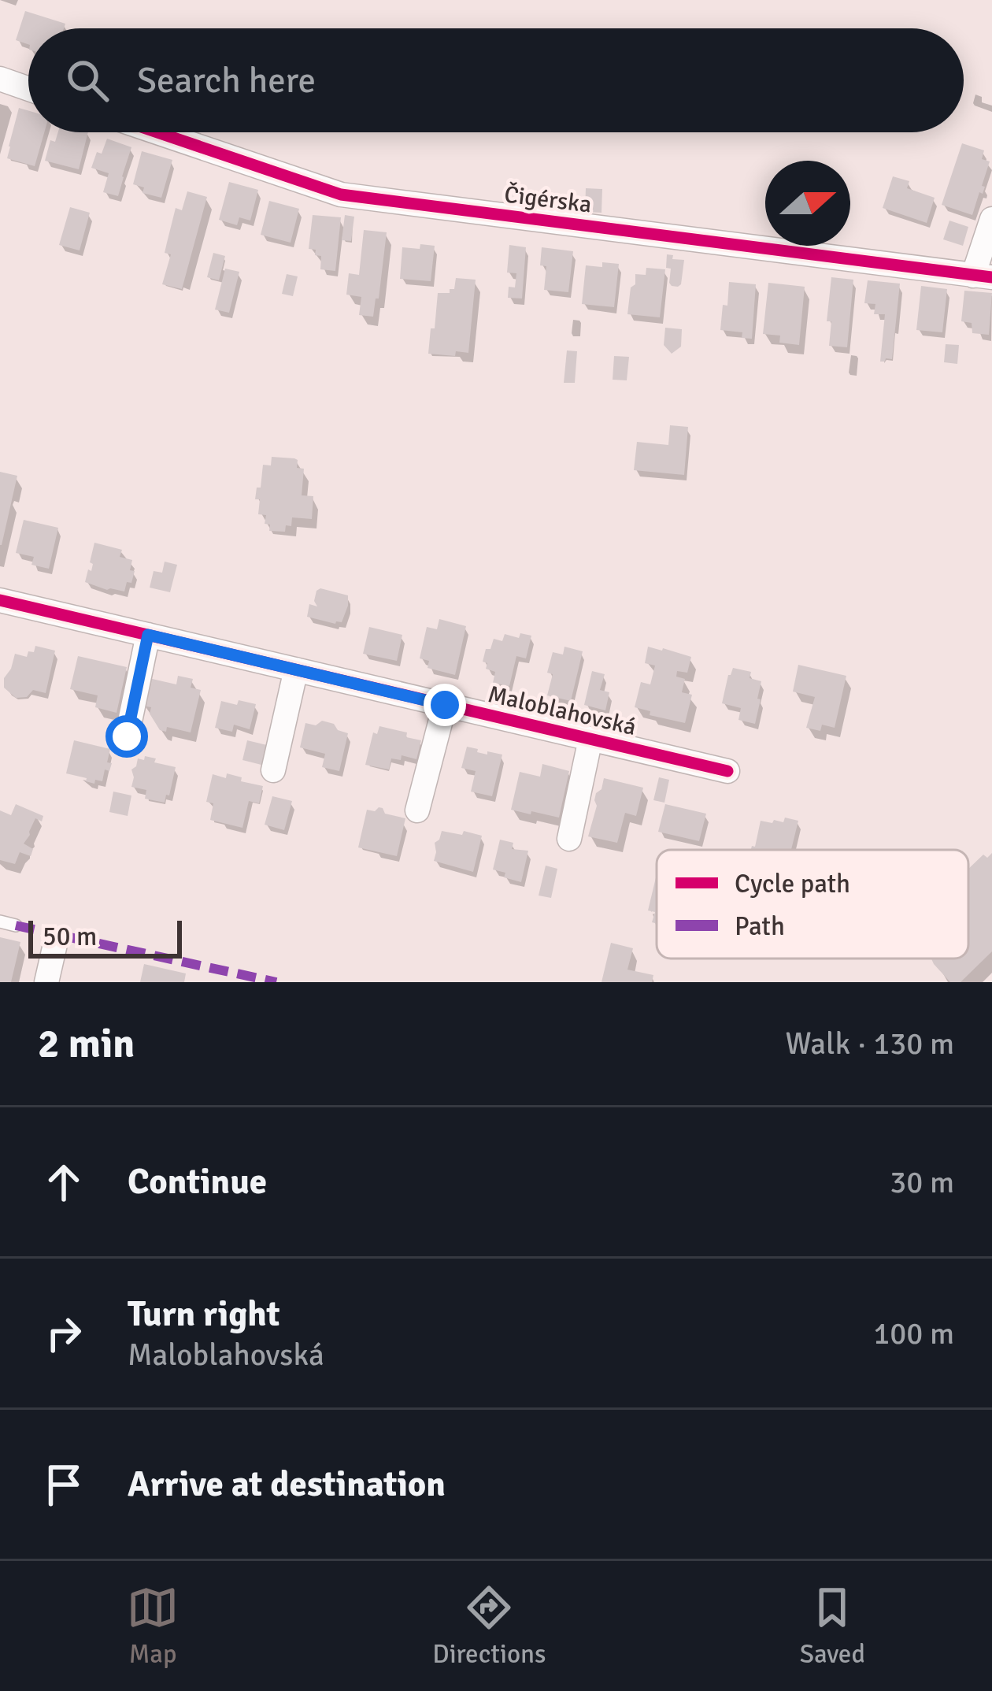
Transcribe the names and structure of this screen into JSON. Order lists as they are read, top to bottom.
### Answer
{
  "streets": {
    "street": ["Čigérska", "Maloblahovská"]
  },
  "legend": ["Cycle path", "Path"],
  "scale_bar": "50 m",
  "north": "right",
  "page": {
    "search": "Search here",
    "scale": "50 m",
    "heading": ["2 min", "Walk · 130 m"],
    "list": [
      ["Continue", "30 m"],
      ["Turn right", "Maloblahovská", "100 m"],
      "Arrive at destination"
    ],
    "nav": ["Map", "Directions", "Saved"]
  }
}
